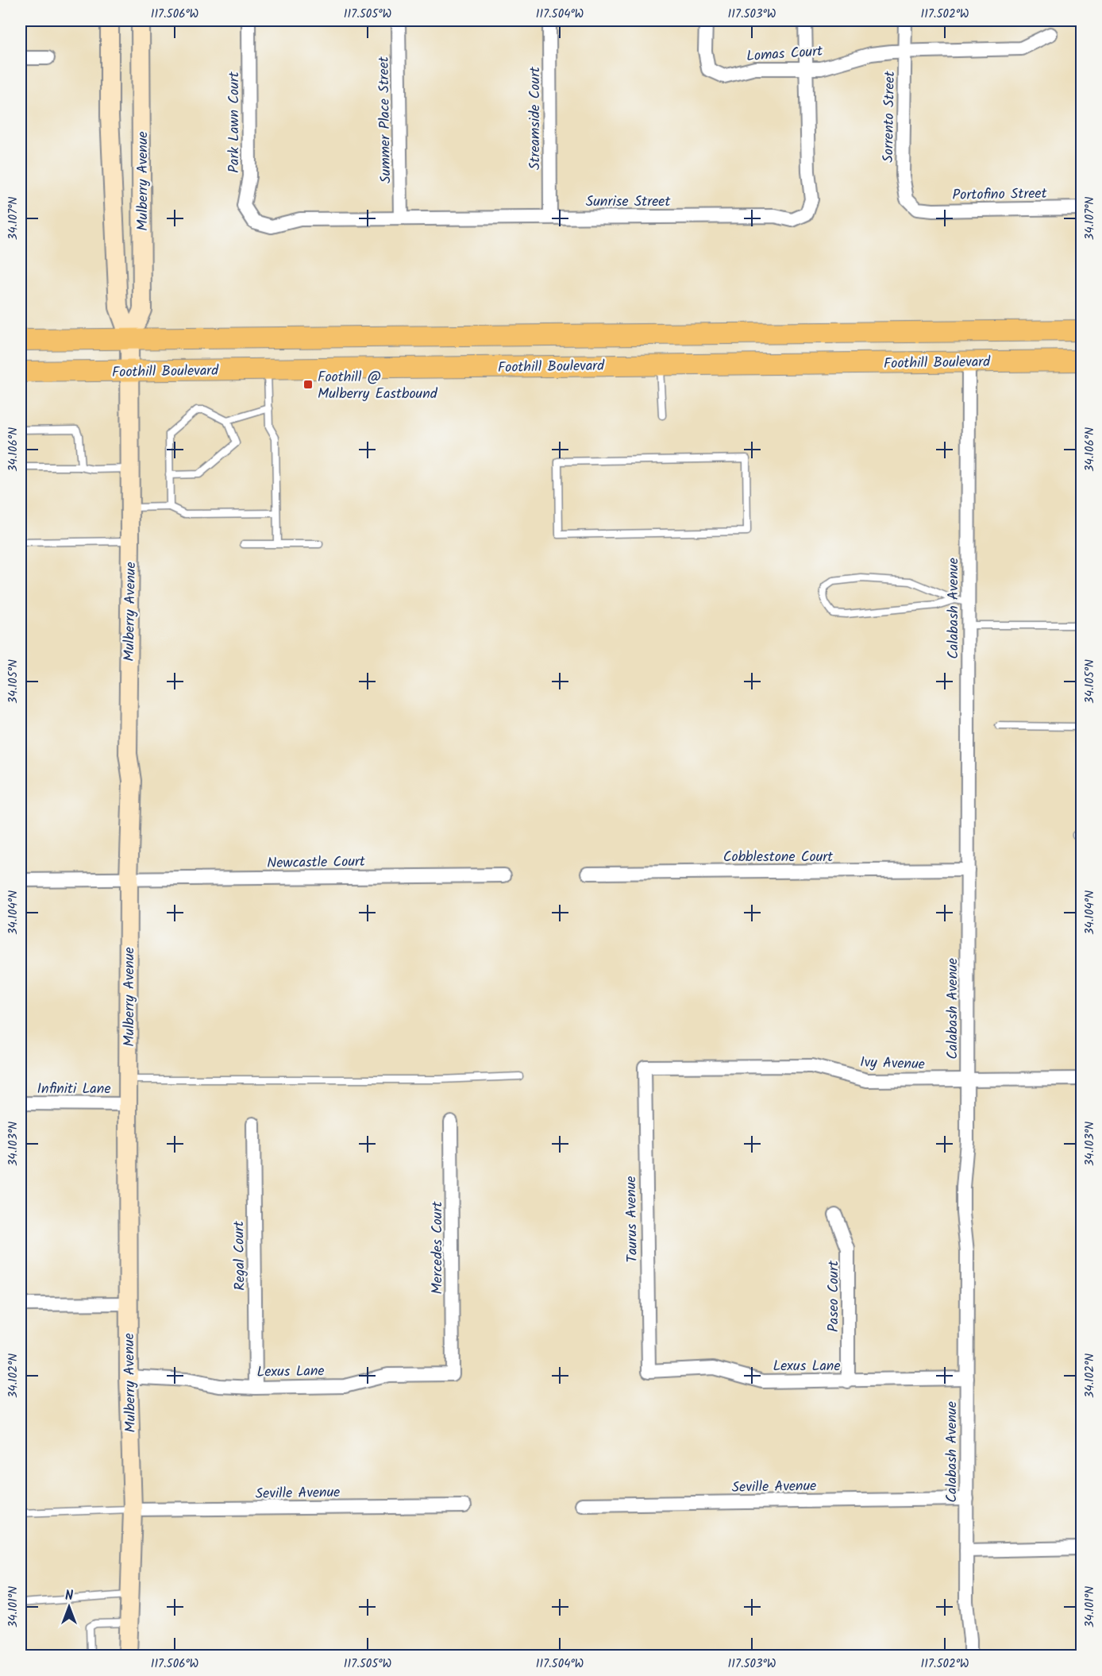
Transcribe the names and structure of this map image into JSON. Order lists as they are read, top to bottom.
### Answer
{
  "streets": {
    "main road": ["Foothill Boulevard"],
    "street": [
      "Lomas Court",
      "Sorrento Street",
      "Streamside Court",
      "Summer Place Street",
      "Park Lawn Court",
      "Mulberry Avenue",
      "Portofino Street",
      "Sunrise Street",
      "Calabash Avenue",
      "Cobblestone Court",
      "Newcastle Court",
      "Ivy Avenue",
      "Infiniti Lane",
      "Taurus Avenue",
      "Mercedes Court",
      "Regal Court",
      "Paseo Court",
      "Lexus Lane",
      "Seville Avenue"
    ]
  },
  "crossings": [
    ["Lomas Court", "Sorrento Street"],
    ["Lomas Court", "Sunrise Street"],
    ["Sorrento Street", "Portofino Street"],
    ["Streamside Court", "Sunrise Street"],
    ["Summer Place Street", "Sunrise Street"],
    ["Park Lawn Court", "Sunrise Street"],
    ["Mulberry Avenue", "Foothill Boulevard"],
    ["Mulberry Avenue", "Newcastle Court"],
    ["Mulberry Avenue", "Infiniti Lane"],
    ["Mulberry Avenue", "Lexus Lane"],
    ["Mulberry Avenue", "Seville Avenue"],
    ["Foothill Boulevard", "Calabash Avenue"],
    ["Calabash Avenue", "Cobblestone Court"],
    ["Calabash Avenue", "Ivy Avenue"],
    ["Calabash Avenue", "Lexus Lane"],
    ["Calabash Avenue", "Seville Avenue"],
    ["Ivy Avenue", "Taurus Avenue"],
    ["Taurus Avenue", "Lexus Lane"],
    ["Mercedes Court", "Lexus Lane"],
    ["Regal Court", "Lexus Lane"],
    ["Paseo Court", "Lexus Lane"]
  ],
  "places": {
    "transit": ["Foothill @ Mulberry Eastbound"]
  },
  "north": "top",
  "coordinates": [
    "117.506°W",
    "117.505°W",
    "117.504°W",
    "117.503°W",
    "117.502°W",
    "34.107°N",
    "34.106°N",
    "34.105°N",
    "34.104°N",
    "34.103°N",
    "34.102°N",
    "34.101°N"
  ]
}
